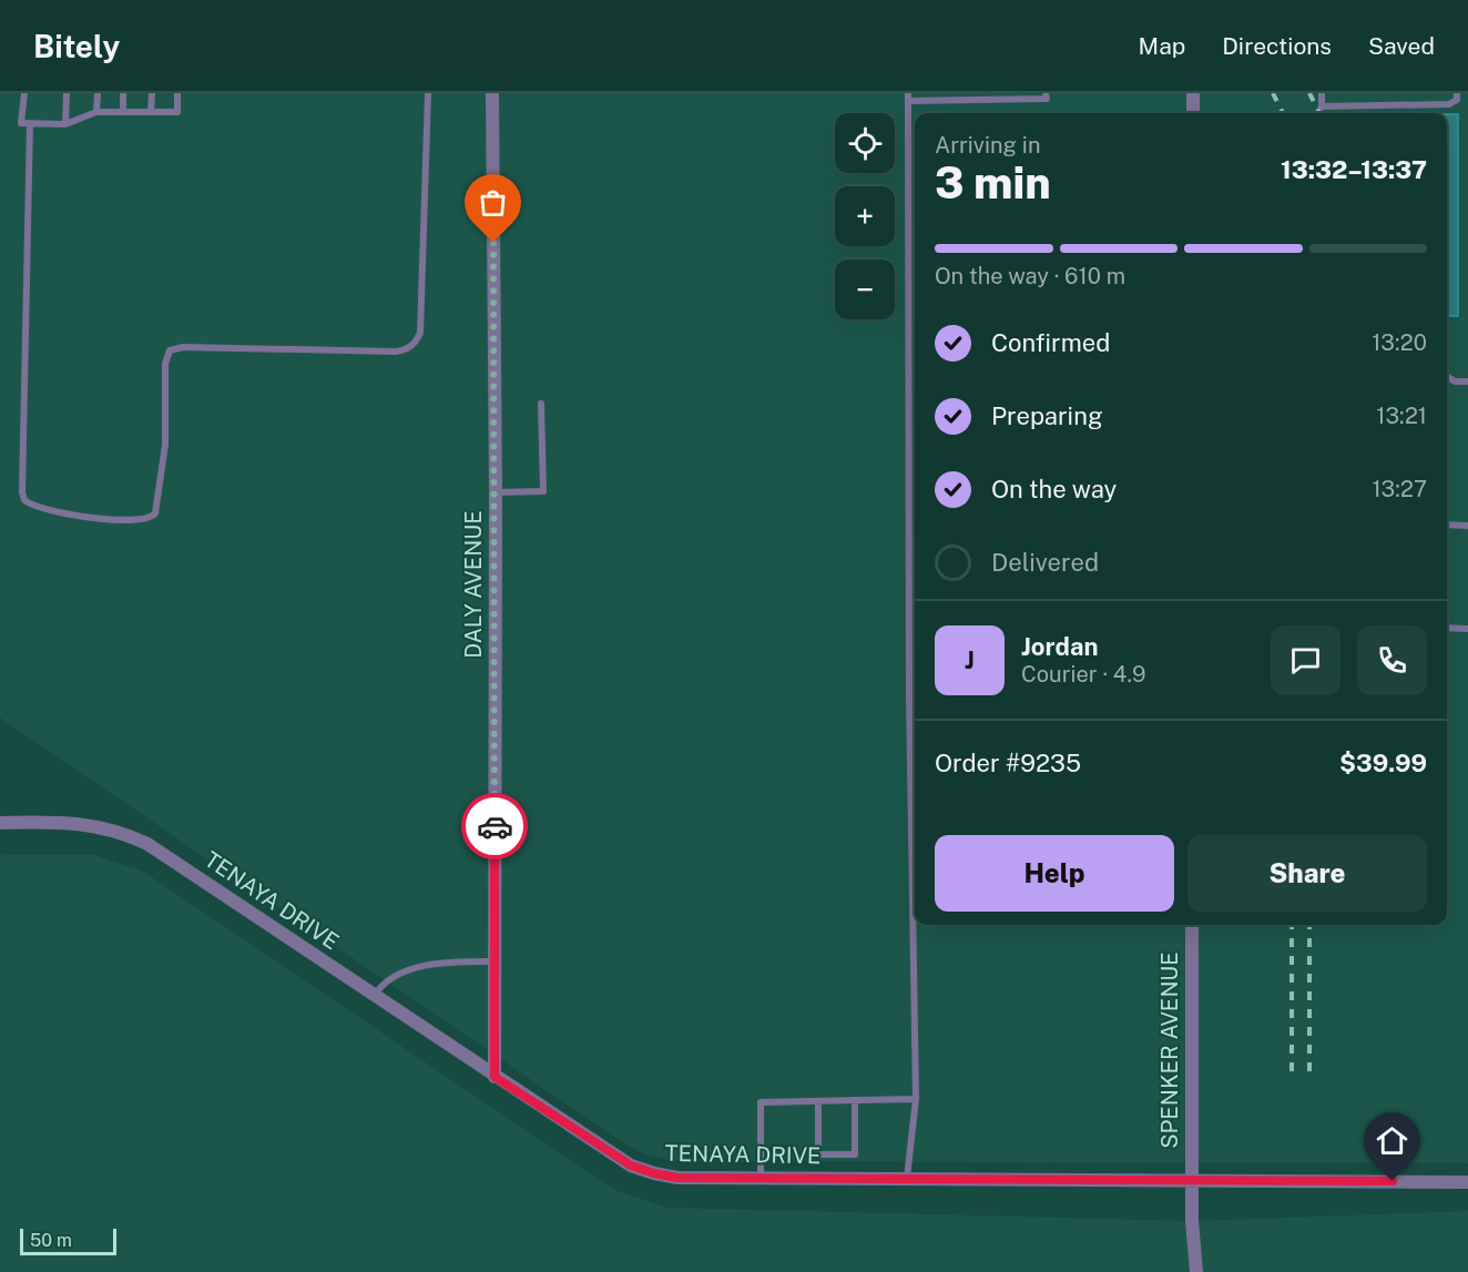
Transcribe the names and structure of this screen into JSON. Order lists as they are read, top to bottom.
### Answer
{
  "streets": {
    "street": ["DALY AVENUE", "TENAYA DRIVE", "SPENKER AVENUE"]
  },
  "crossings": [
    ["DALY AVENUE", "TENAYA DRIVE"],
    ["TENAYA DRIVE", "SPENKER AVENUE"]
  ],
  "scale_bar": "50 m",
  "page": {
    "header": "Bitely",
    "nav": ["Map", "Directions", "Saved"],
    "map_buttons": ["+", "−"],
    "heading": ["3 min", "Arriving in", "13:32–13:37"],
    "panel": [
      "Jordan",
      "Courier · 4.9",
      "Order #9235",
      "$39.99"
    ],
    "bar": "On the way · 610 m",
    "list": [
      ["Confirmed", "13:20"],
      ["Preparing", "13:21"],
      ["On the way", "13:27"],
      "Delivered"
    ],
    "round": "J",
    "buttons": ["Help", "Share"],
    "scale": "50 m"
  }
}
